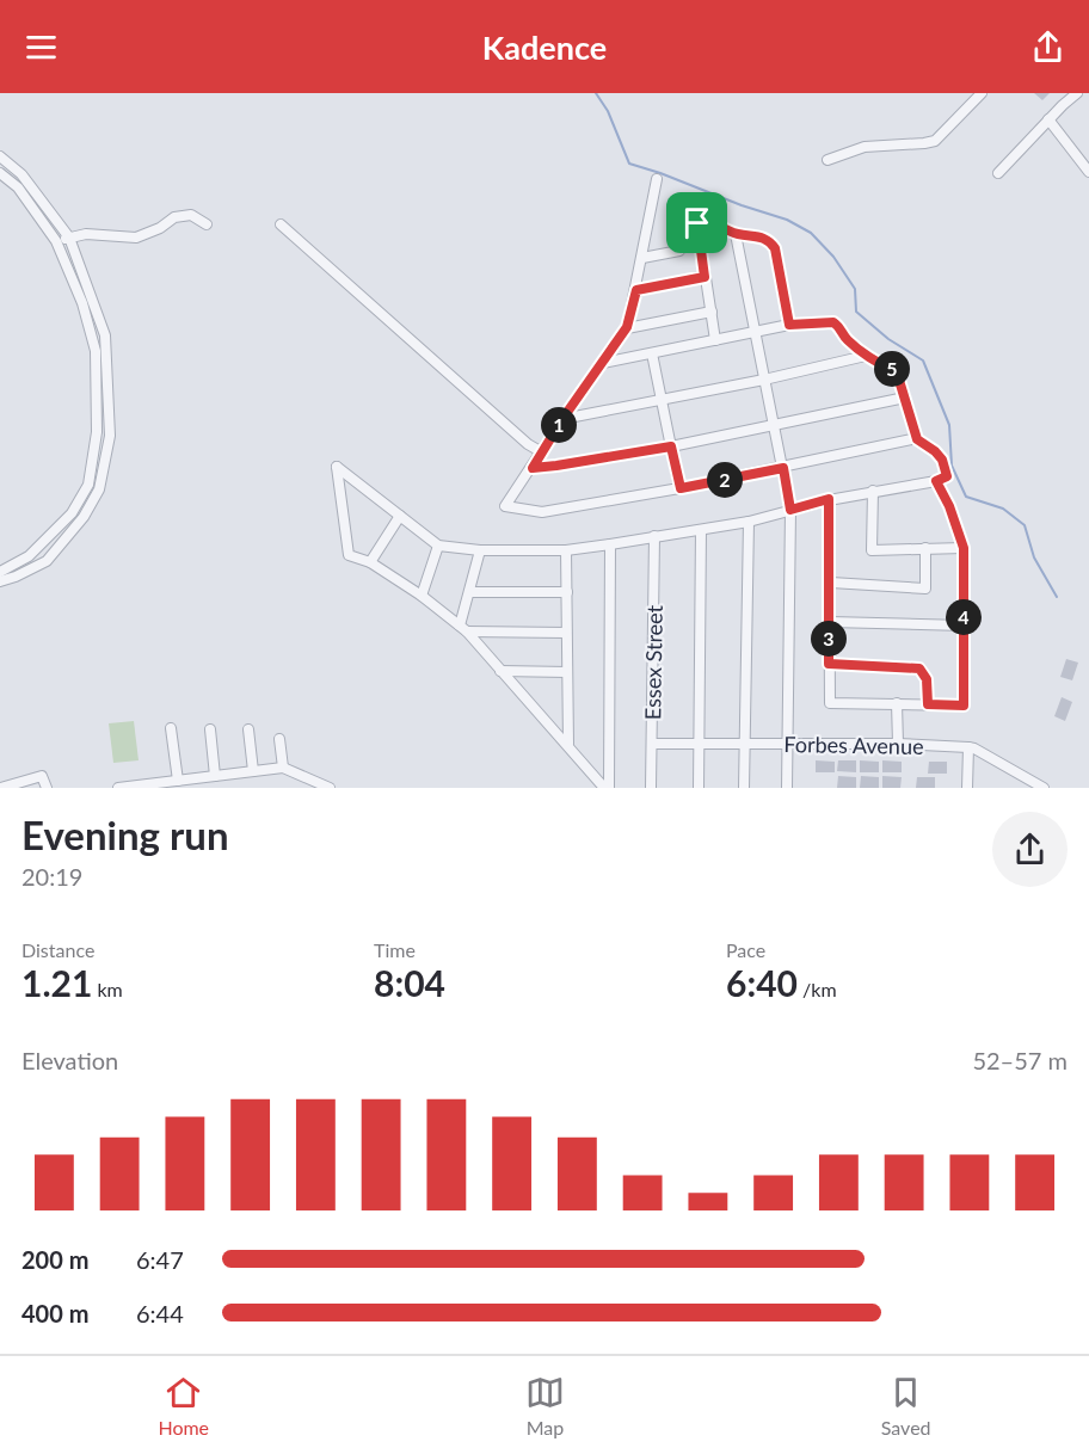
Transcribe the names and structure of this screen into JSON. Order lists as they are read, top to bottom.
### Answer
{
  "streets": {
    "street": ["Essex Street", "Forbes Avenue"]
  },
  "crossings": [
    ["Essex Street", "Forbes Avenue"]
  ],
  "page": {
    "header": "Kadence",
    "pins": [
      "5",
      "1",
      "2",
      "4",
      "3"
    ],
    "heading": ["Evening run", "20:19"],
    "stats": [
      ["Distance", "1.21 km"],
      ["Time", "8:04"],
      ["Pace", "6:40 /km"]
    ],
    "chart": ["Elevation", "52–57 m"],
    "list": [
      {
        "name": "200 m",
        "note": "6:47"
      },
      {
        "name": "400 m",
        "note": "6:44"
      }
    ],
    "tabs": ["Home", "Map", "Saved"]
  }
}
